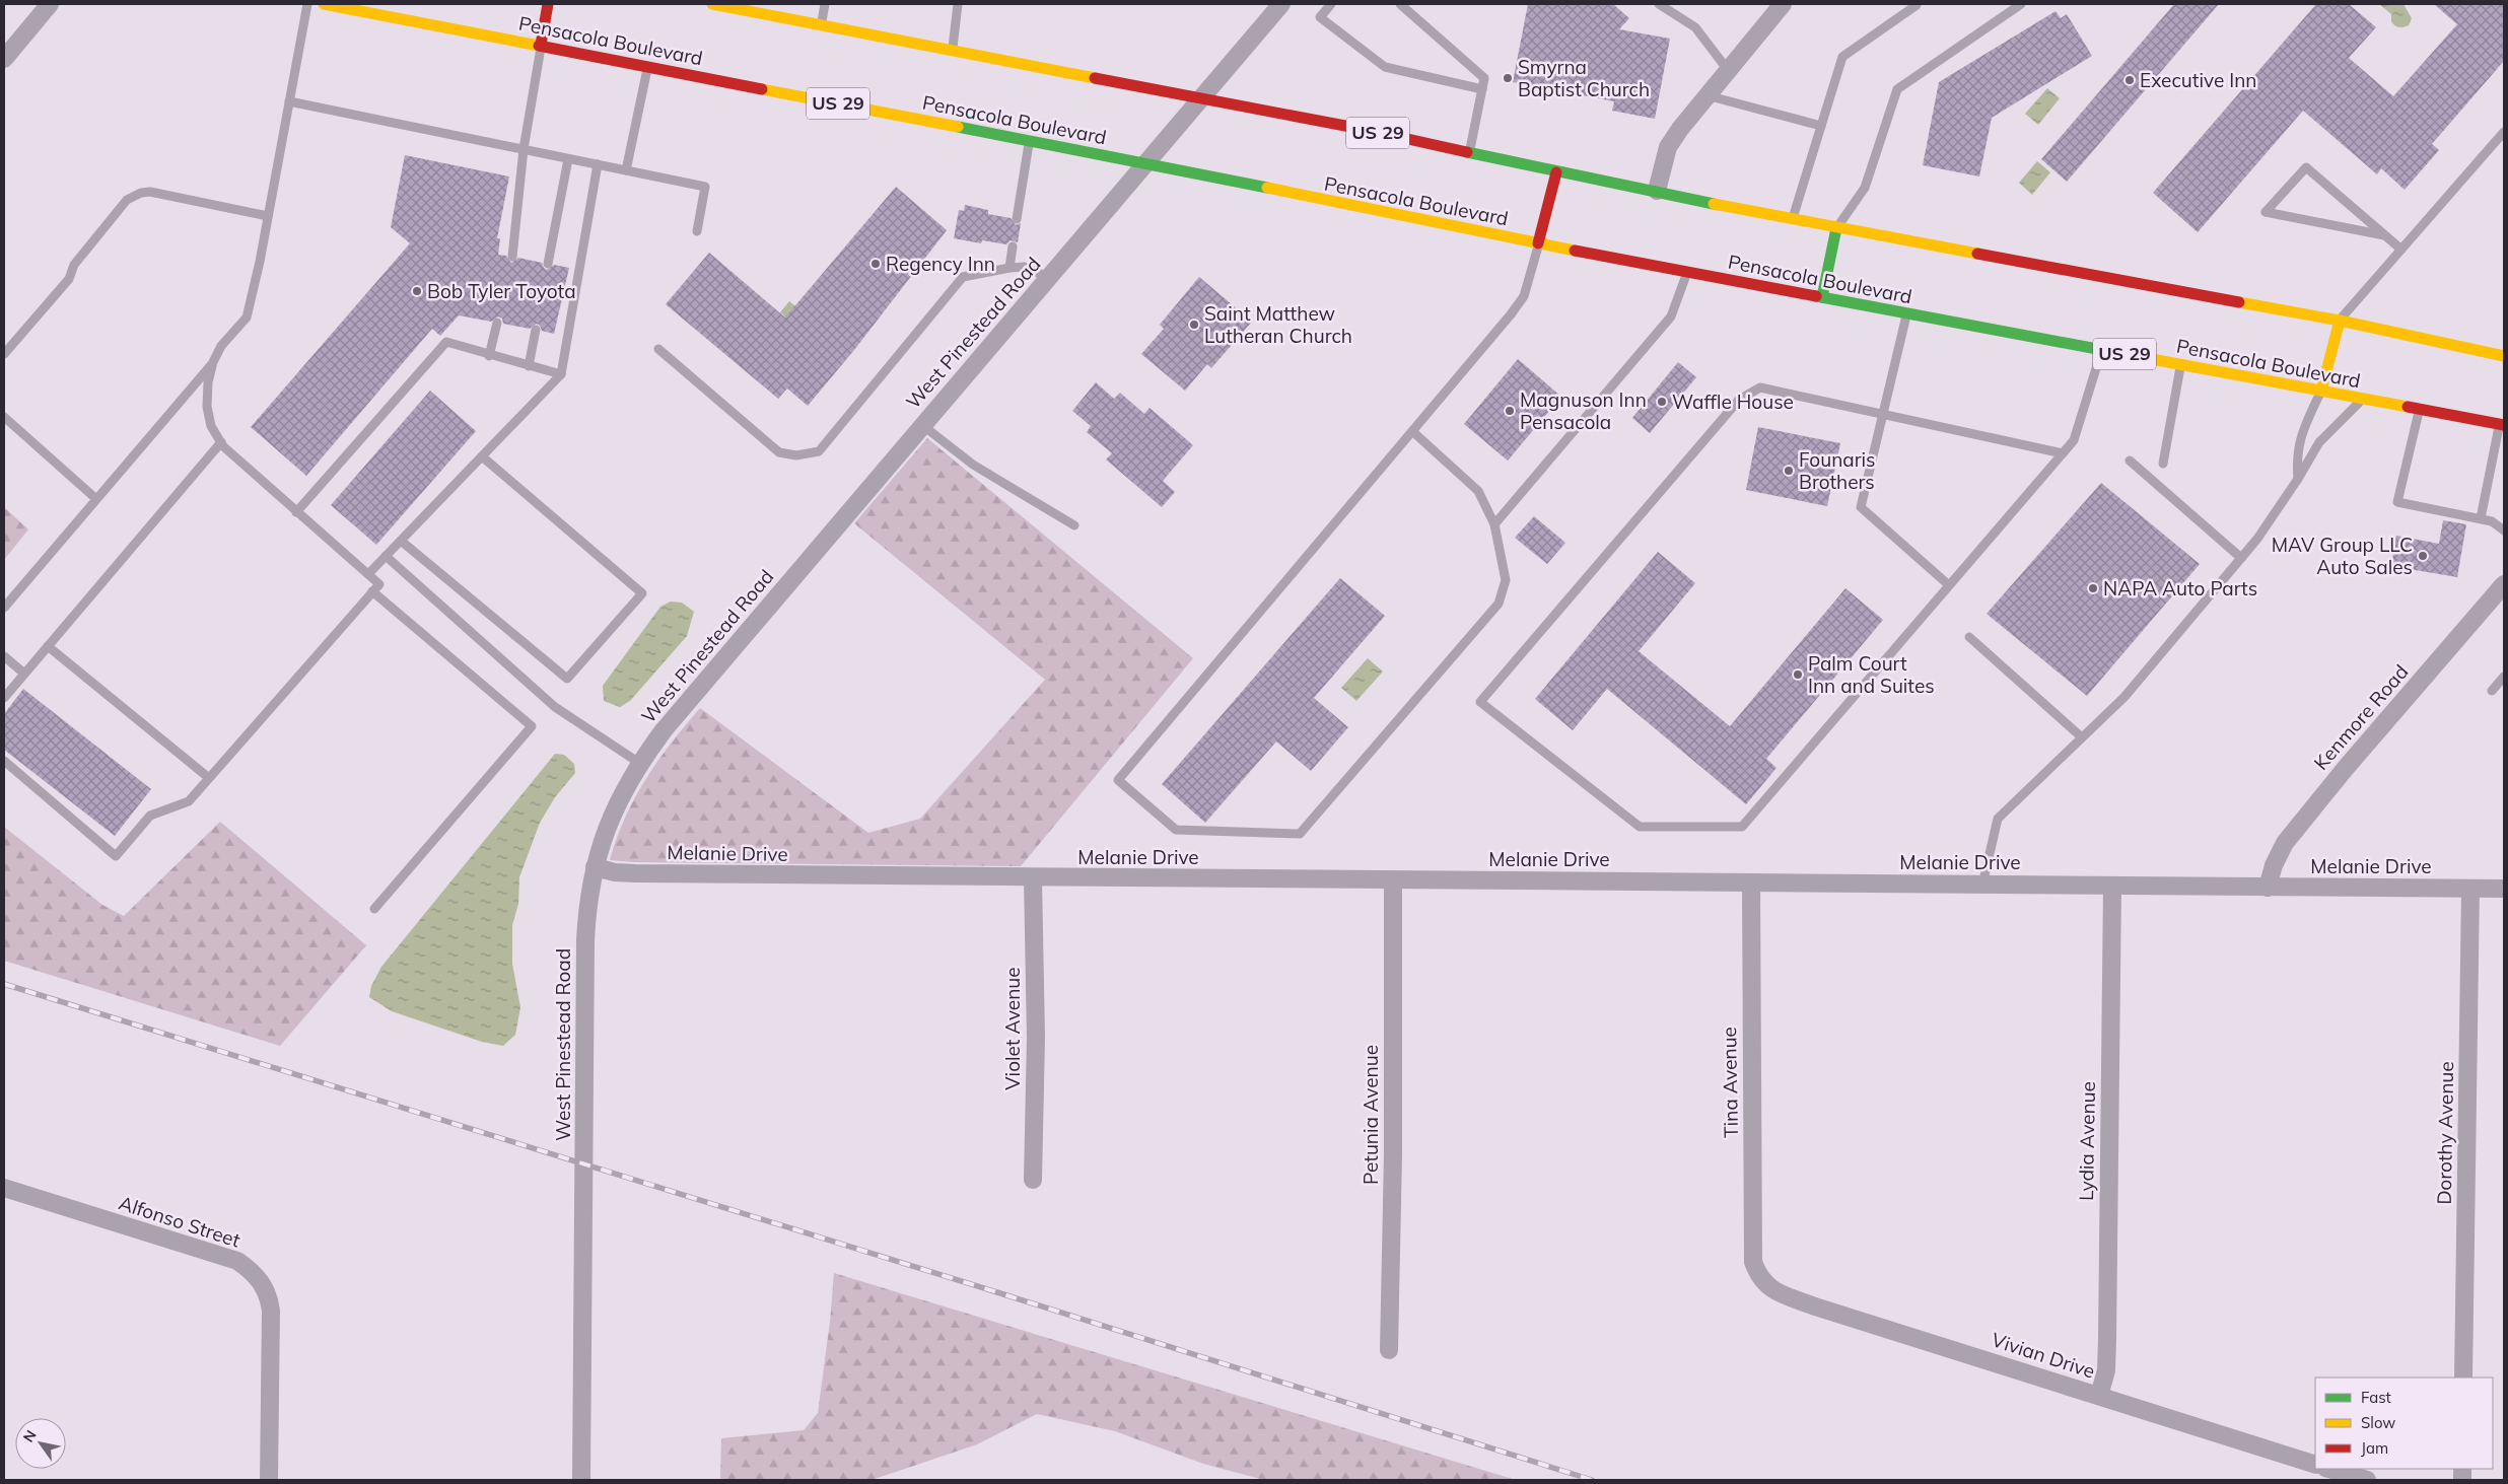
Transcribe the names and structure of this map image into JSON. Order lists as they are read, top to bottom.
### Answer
{
  "streets": {
    "main road": ["Pensacola Boulevard", "US 29"],
    "street": [
      "West Pinestead Road",
      "Kenmore Road",
      "Melanie Drive",
      "Violet Avenue",
      "Tina Avenue",
      "Petunia Avenue",
      "Dorothy Avenue",
      "Lydia Avenue",
      "Alfonso Street",
      "Vivian Drive"
    ]
  },
  "crossings": [
    ["Pensacola Boulevard", "West Pinestead Road"],
    ["US 29", "West Pinestead Road"],
    ["West Pinestead Road", "Melanie Drive"],
    ["Kenmore Road", "Melanie Drive"],
    ["Melanie Drive", "Violet Avenue"],
    ["Melanie Drive", "Tina Avenue"],
    ["Melanie Drive", "Petunia Avenue"],
    ["Melanie Drive", "Dorothy Avenue"],
    ["Melanie Drive", "Lydia Avenue"],
    ["Tina Avenue", "Vivian Drive"],
    ["Lydia Avenue", "Vivian Drive"]
  ],
  "places": [
    "Smyrna Baptist Church",
    "Executive Inn",
    "Regency Inn",
    "Bob Tyler Toyota",
    "Saint Matthew Lutheran Church",
    "Waffle House",
    "Magnuson Inn Pensacola",
    "Founaris Brothers",
    "MAV Group LLC Auto Sales",
    "NAPA Auto Parts",
    "Palm Court Inn and Suites"
  ],
  "legend": ["Fast", "Slow", "Jam"],
  "north": "top left"
}
